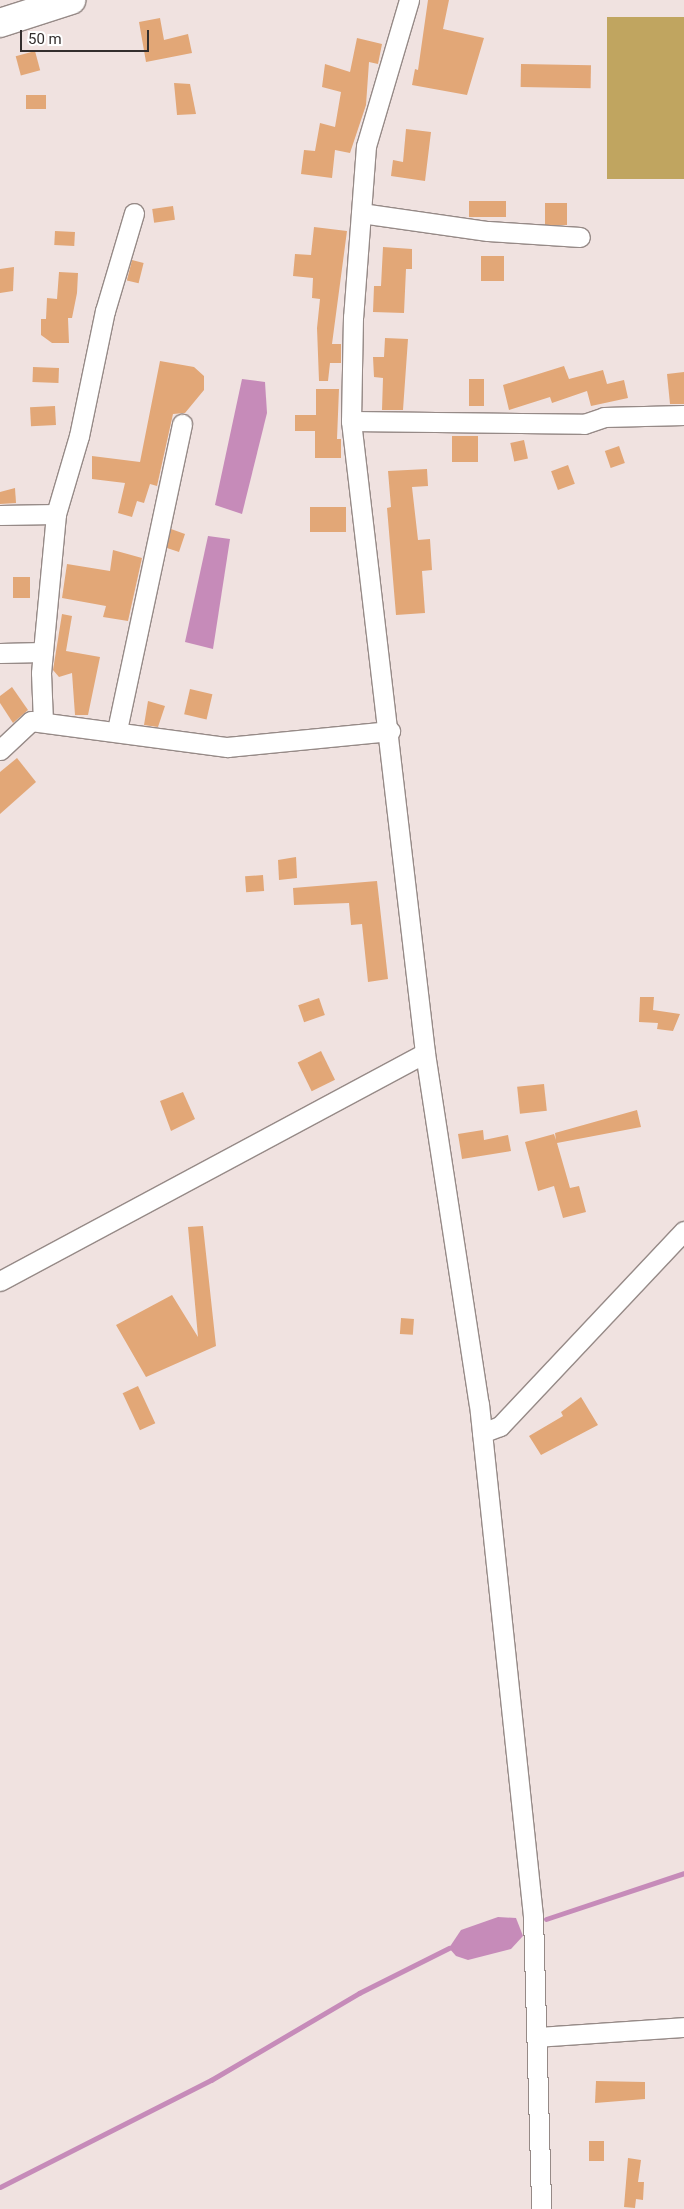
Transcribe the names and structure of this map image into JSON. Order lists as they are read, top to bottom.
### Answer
{
  "scale_bar": "50 m"
}
